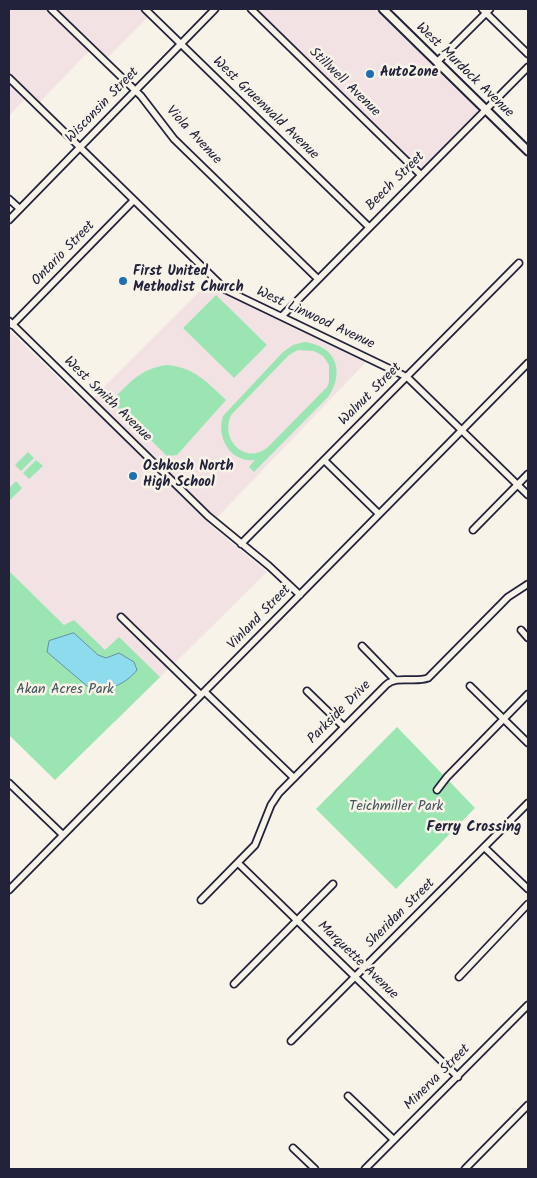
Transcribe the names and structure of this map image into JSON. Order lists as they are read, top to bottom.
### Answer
{
  "streets": {
    "main road": ["West Murdock Avenue"],
    "street": [
      "Stillwell Avenue",
      "Wisconsin Street",
      "West Gruenwald Avenue",
      "Viola Avenue",
      "Beech Street",
      "Ontario Street",
      "West Linwood Avenue",
      "Walnut Street",
      "West Smith Avenue",
      "Vinland Street",
      "Parkside Drive",
      "Sheridan Street",
      "Marquette Avenue",
      "Minerva Street"
    ]
  },
  "crossings": [
    ["West Murdock Avenue", "Beech Street"],
    ["Stillwell Avenue", "Beech Street"],
    ["Wisconsin Street", "West Gruenwald Avenue"],
    ["Wisconsin Street", "Viola Avenue"],
    ["Wisconsin Street", "West Linwood Avenue"],
    ["West Gruenwald Avenue", "Beech Street"],
    ["Viola Avenue", "Beech Street"],
    ["Beech Street", "West Linwood Avenue"],
    ["Ontario Street", "West Linwood Avenue"],
    ["Ontario Street", "West Smith Avenue"],
    ["West Linwood Avenue", "Walnut Street"],
    ["West Linwood Avenue", "Vinland Street"],
    ["Walnut Street", "West Smith Avenue"],
    ["West Smith Avenue", "Vinland Street"],
    ["Parkside Drive", "Marquette Avenue"],
    ["Sheridan Street", "Marquette Avenue"],
    ["Marquette Avenue", "Minerva Street"]
  ],
  "districts": ["Ferry Crossing"],
  "parks": ["Akan Acres Park", "Teichmiller Park"],
  "places": ["AutoZone", "First United Methodist Church", "Oshkosh North High School"]
}
